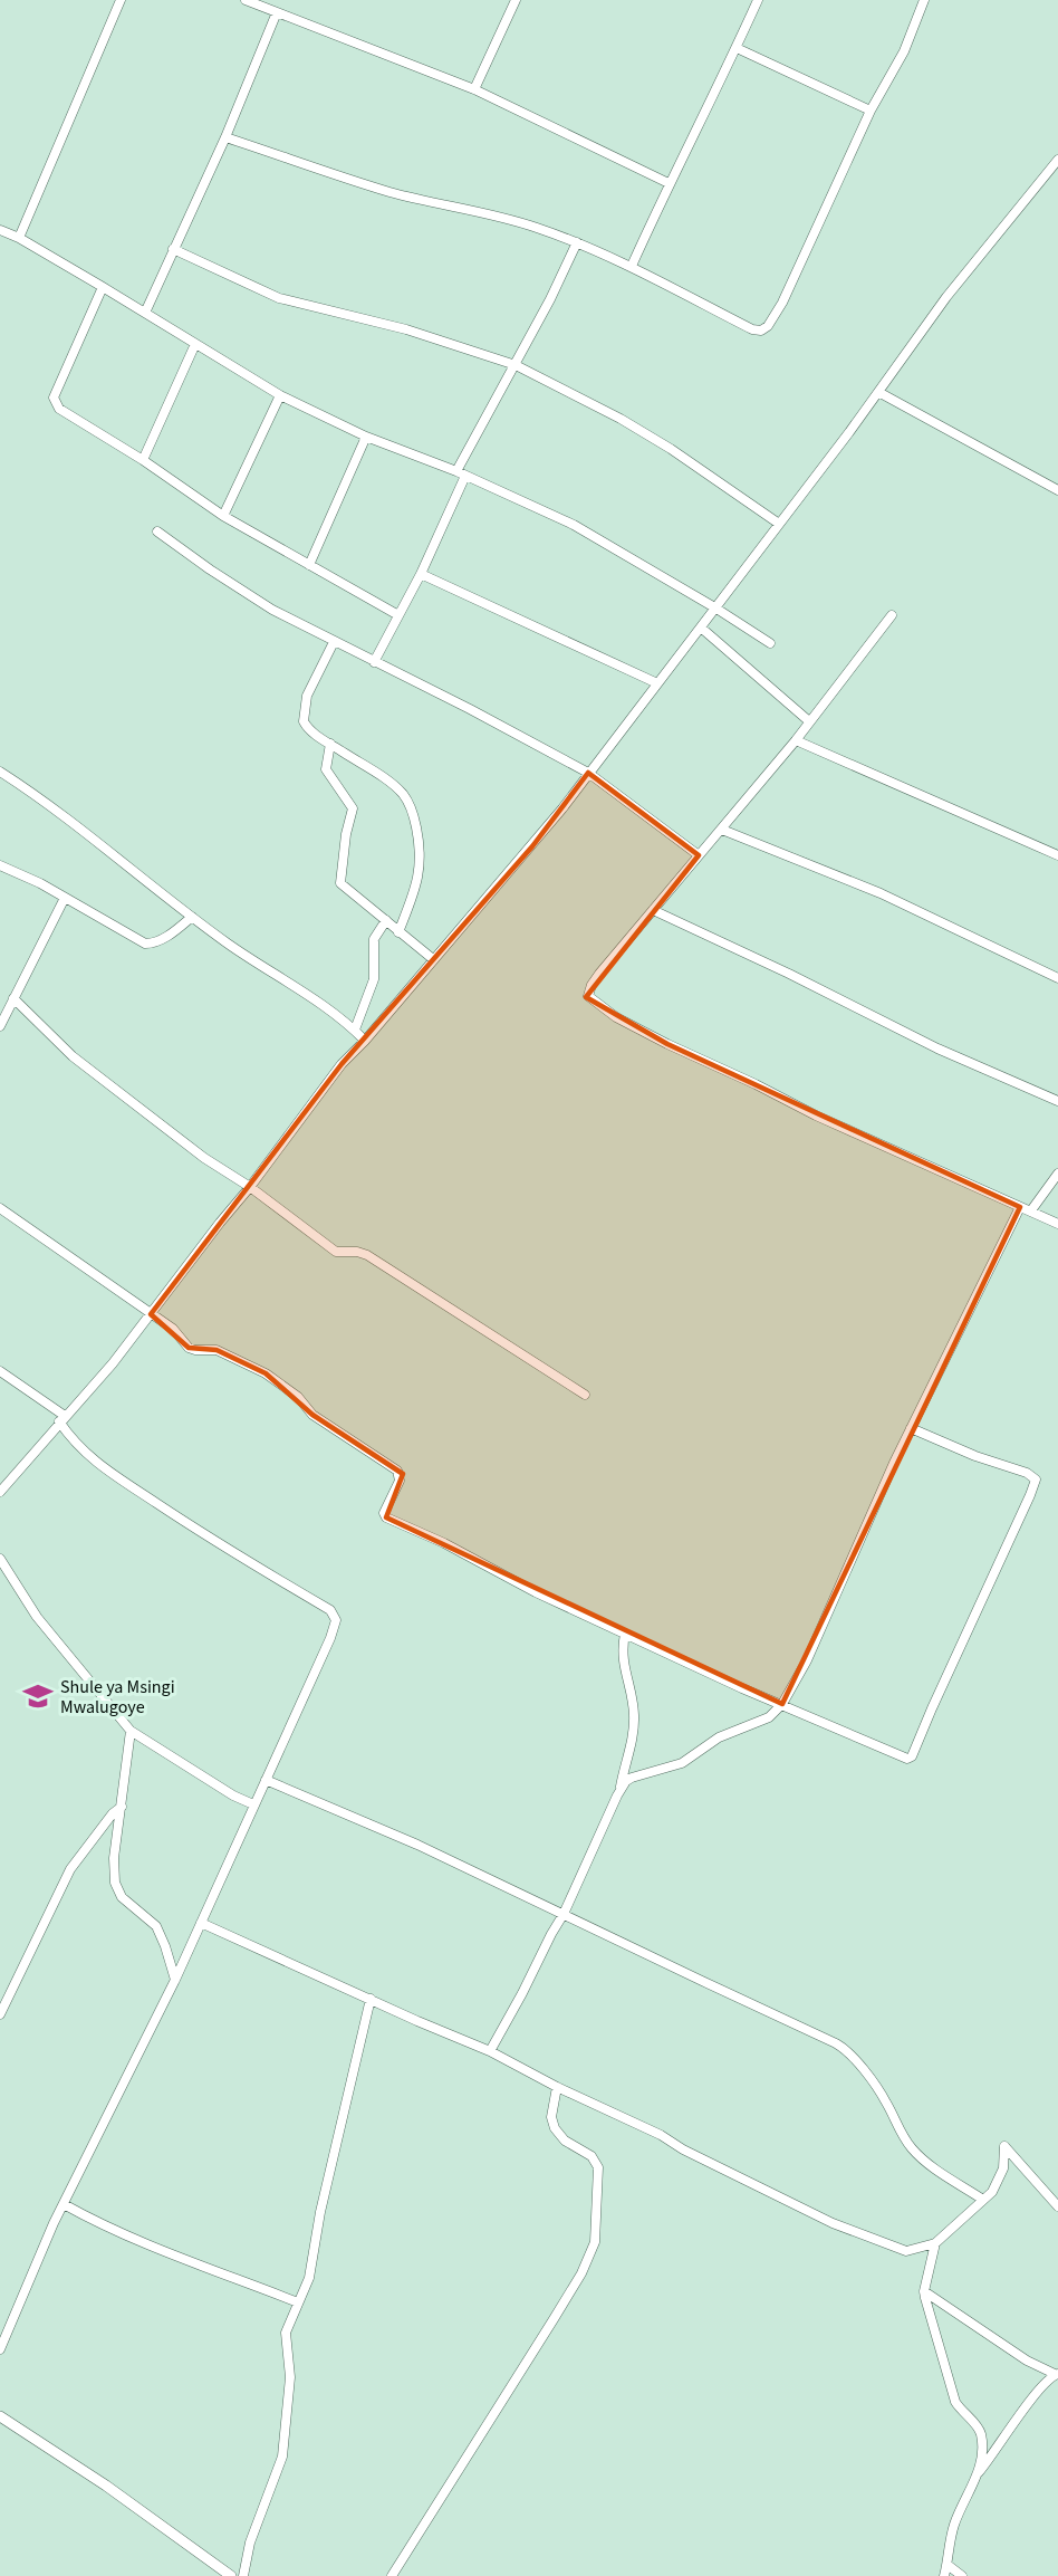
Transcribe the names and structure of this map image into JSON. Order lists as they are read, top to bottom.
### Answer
{
  "places": {
    "school or university": ["Shule ya Msingi Mwalugoye"]
  }
}
